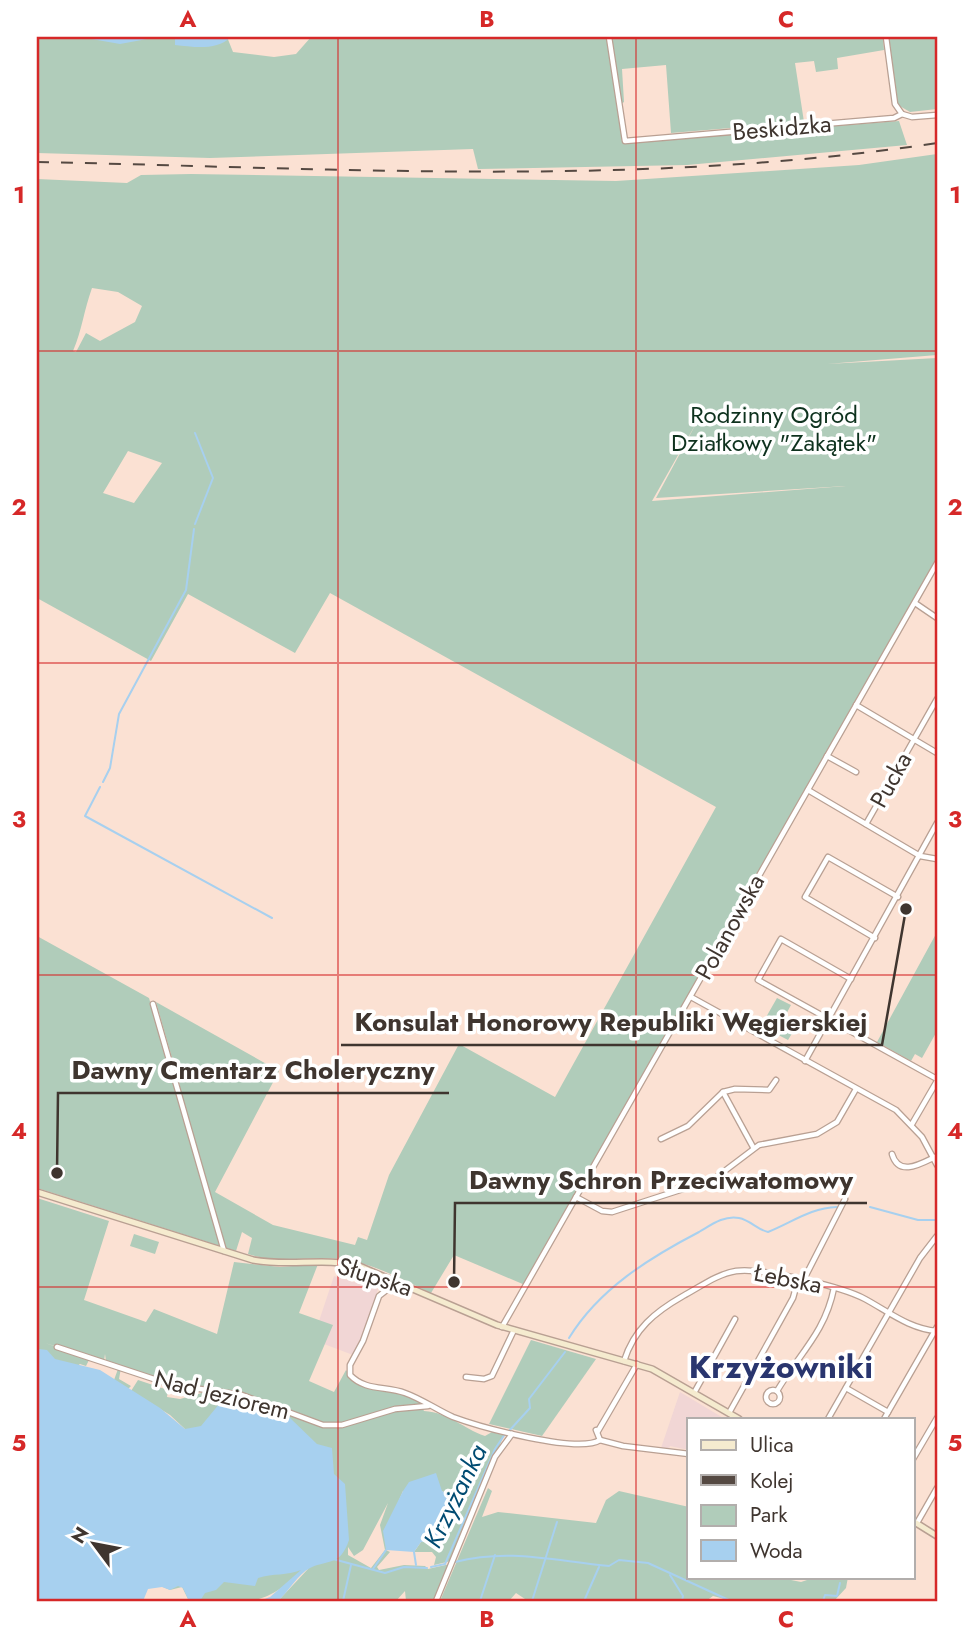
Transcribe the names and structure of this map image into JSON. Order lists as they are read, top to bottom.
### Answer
{
  "streets": {
    "street": [
      "Beskidzka",
      "Pucka",
      "Polanowska",
      "Słupska",
      "Łebska",
      "Nad Jeziorem"
    ]
  },
  "crossings": [
    ["Polanowska", "Słupska"],
    ["Słupska", "Łebska"]
  ],
  "districts": ["Krzyżowniki"],
  "water": ["Krzyżanka"],
  "parks": ["Rodzinny Ogród Działkowy \"Zakątek\""],
  "places": ["Konsulat Honorowy Republiki Węgierskiej", "Dawny Cmentarz Choleryczny", "Dawny Schron Przeciwatomowy"],
  "legend": [
    "Ulica",
    "Kolej",
    "Park",
    "Woda"
  ],
  "north": "top left",
  "grid": {
    "columns": ["A", "B", "C"],
    "rows": [
      "1",
      "2",
      "3",
      "4",
      "5"
    ]
  }
}
